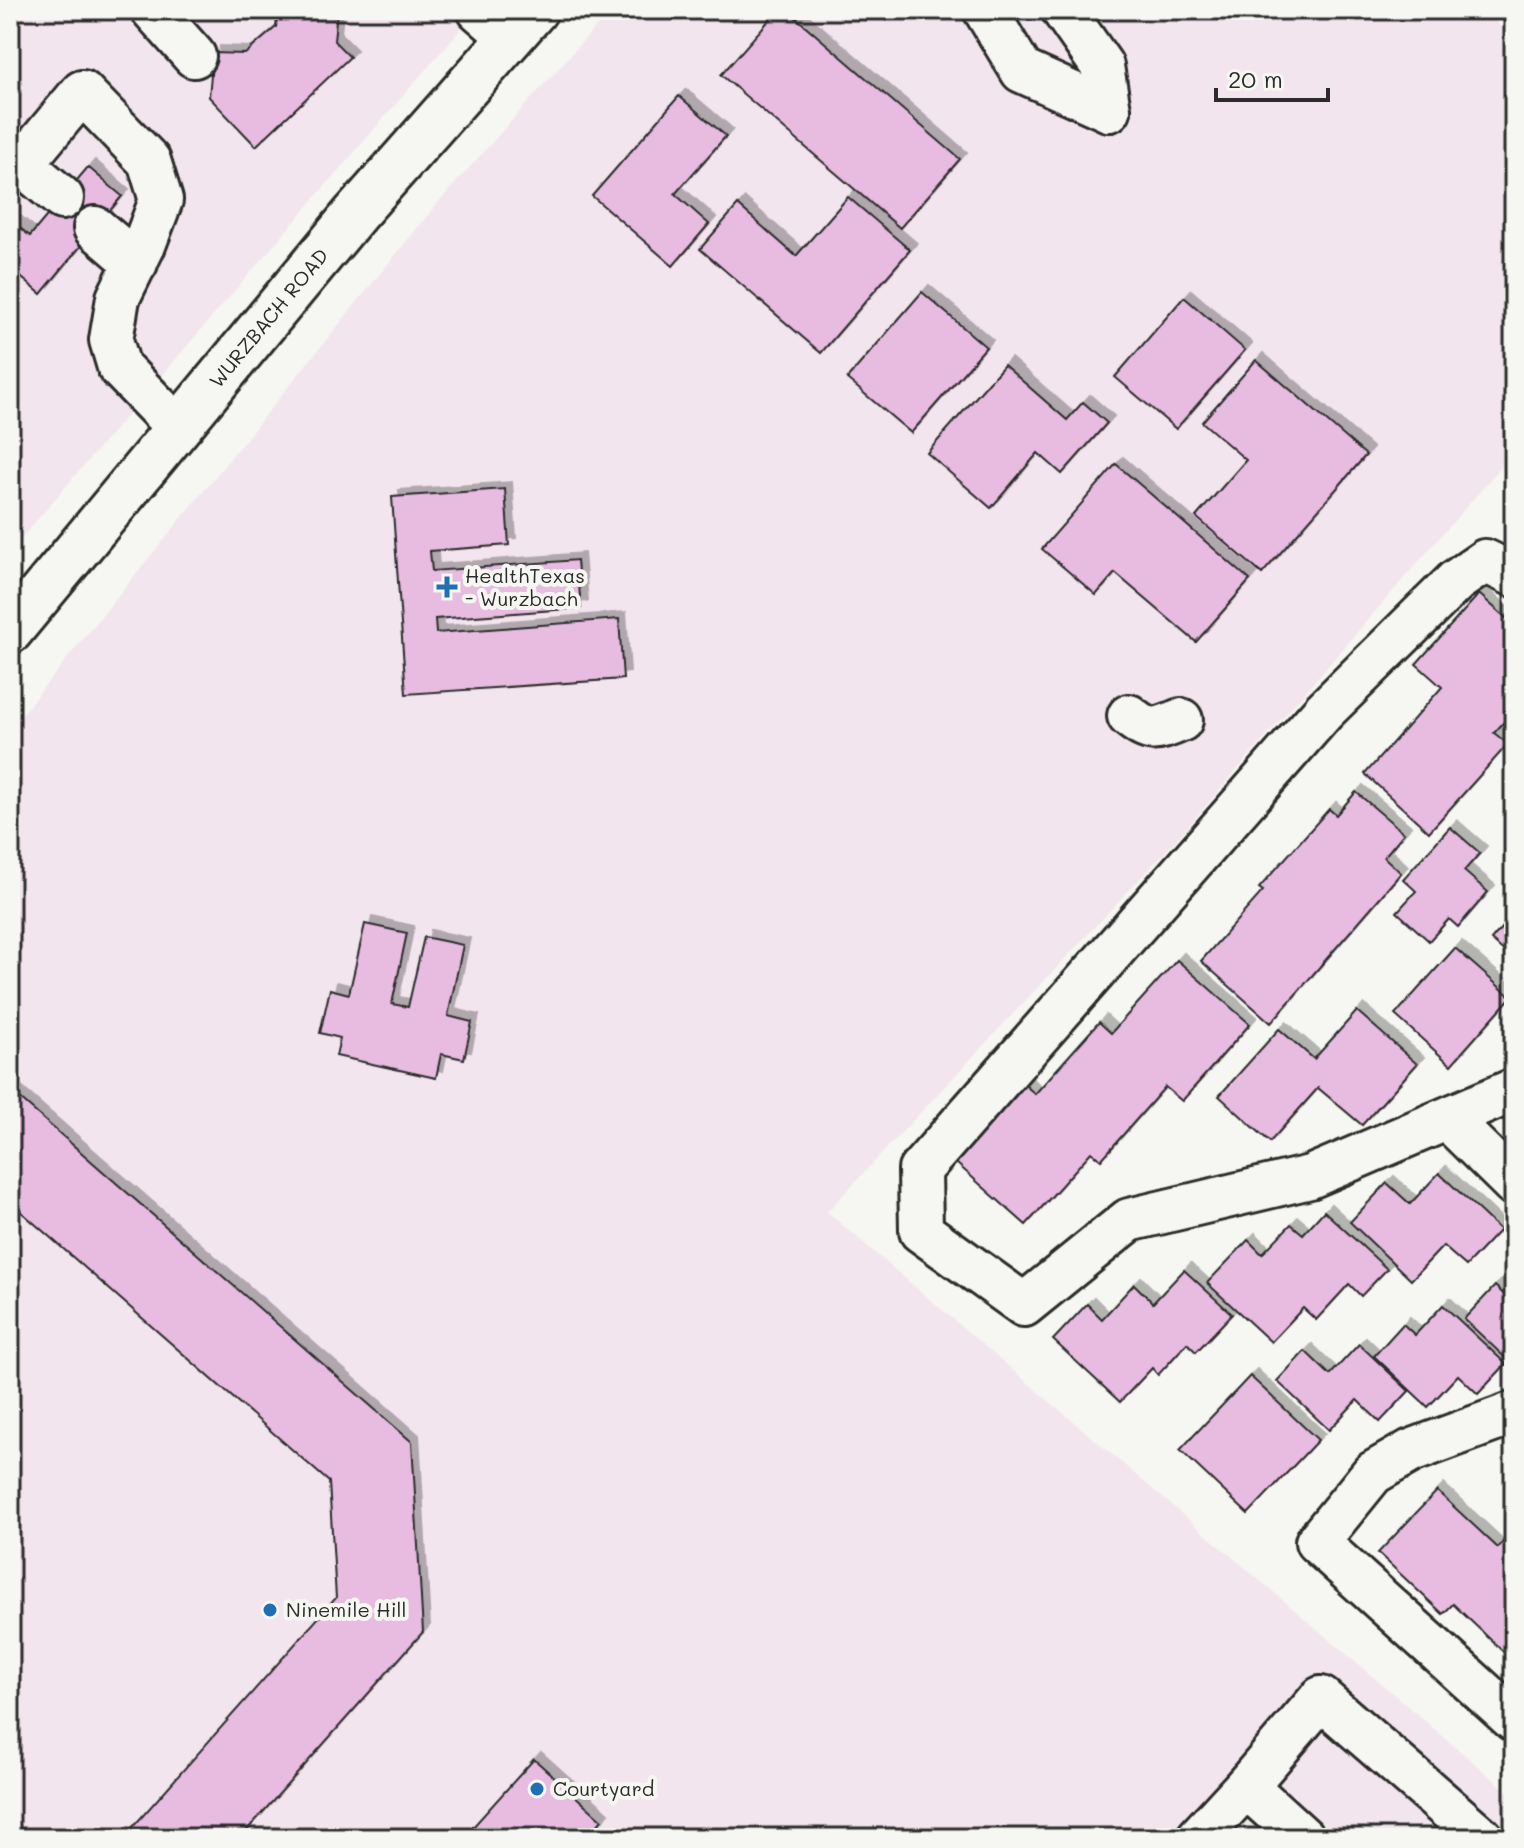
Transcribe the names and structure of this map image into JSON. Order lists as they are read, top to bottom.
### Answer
{
  "streets": {
    "main road": ["WURZBACH ROAD"]
  },
  "places": {
    "health": ["HealthTexas - Wurzbach"],
    "other": ["Ninemile Hill", "Courtyard"]
  },
  "scale_bar": "20 m"
}
